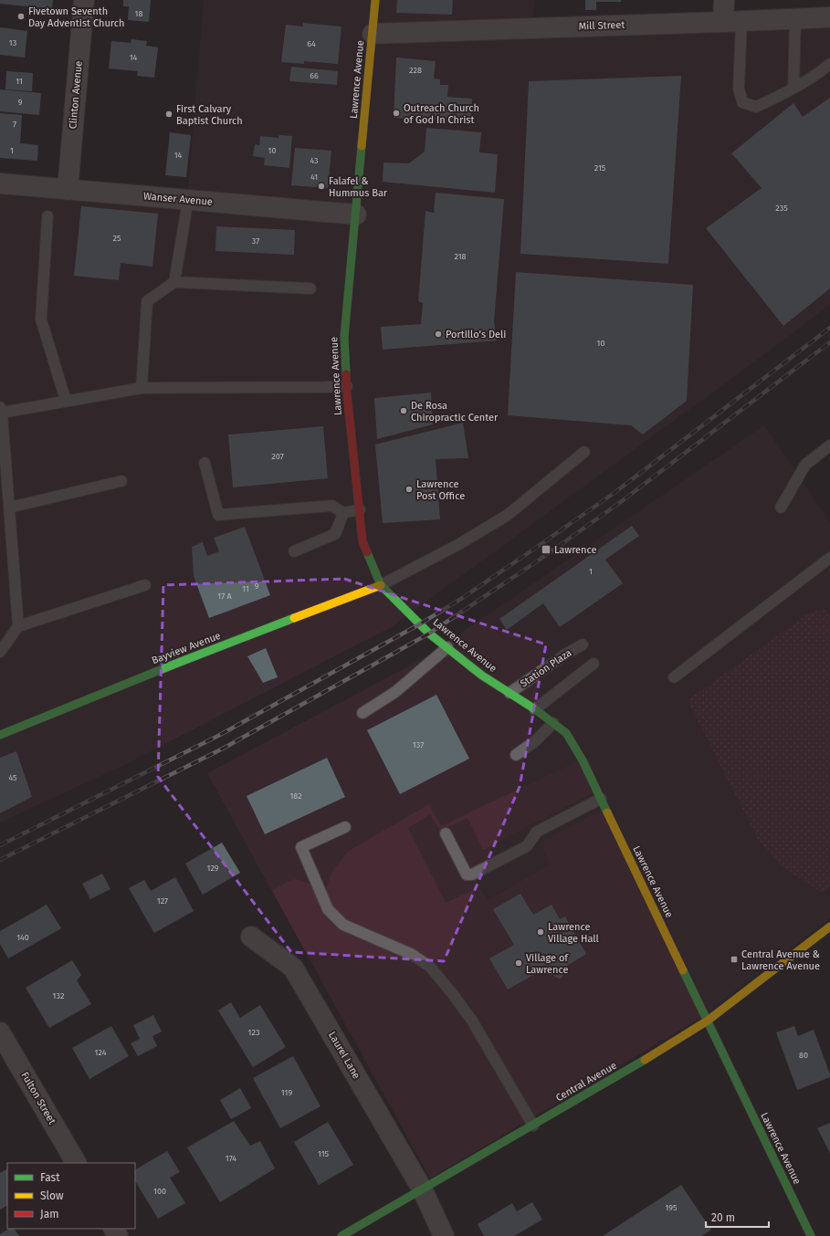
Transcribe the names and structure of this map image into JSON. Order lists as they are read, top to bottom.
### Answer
{
  "streets": {
    "street": [
      "Mill Street",
      "Lawrence Avenue",
      "Clinton Avenue",
      "Wanser Avenue",
      "Bayview Avenue",
      "Laurel Lane",
      "Central Avenue",
      "Fulton Street"
    ],
    "lane": ["Station Plaza"]
  },
  "crossings": [
    ["Mill Street", "Lawrence Avenue"],
    ["Lawrence Avenue", "Wanser Avenue"],
    ["Lawrence Avenue", "Bayview Avenue"],
    ["Lawrence Avenue", "Station Plaza"],
    ["Lawrence Avenue", "Central Avenue"],
    ["Clinton Avenue", "Wanser Avenue"],
    ["Laurel Lane", "Central Avenue"]
  ],
  "places": {
    "other": [
      "Fivetown Seventh Day Adventist Church",
      "Outreach Church of God In Christ",
      "First Calvary Baptist Church",
      "Falafel & Hummus Bar",
      "Portillo’s Deli",
      "De Rosa Chiropractic Center",
      "Lawrence Post Office",
      "Lawrence Village Hall",
      "Village of Lawrence"
    ],
    "transit": ["Lawrence", "Central Avenue & Lawrence Avenue"]
  },
  "house_numbers": [
    "18",
    "13",
    "64",
    "14",
    "228",
    "66",
    "11",
    "9",
    "7",
    "1",
    "10",
    "14",
    "43",
    "215",
    "41",
    "235",
    "25",
    "37",
    "218",
    "10",
    "207",
    "1",
    "9",
    "11",
    "17 A",
    "137",
    "45",
    "182",
    "129",
    "127",
    "140",
    "132",
    "123",
    "124",
    "80",
    "119",
    "115",
    "174",
    "100",
    "195"
  ],
  "legend": ["Fast", "Slow", "Jam"],
  "scale_bar": "20 m"
}
